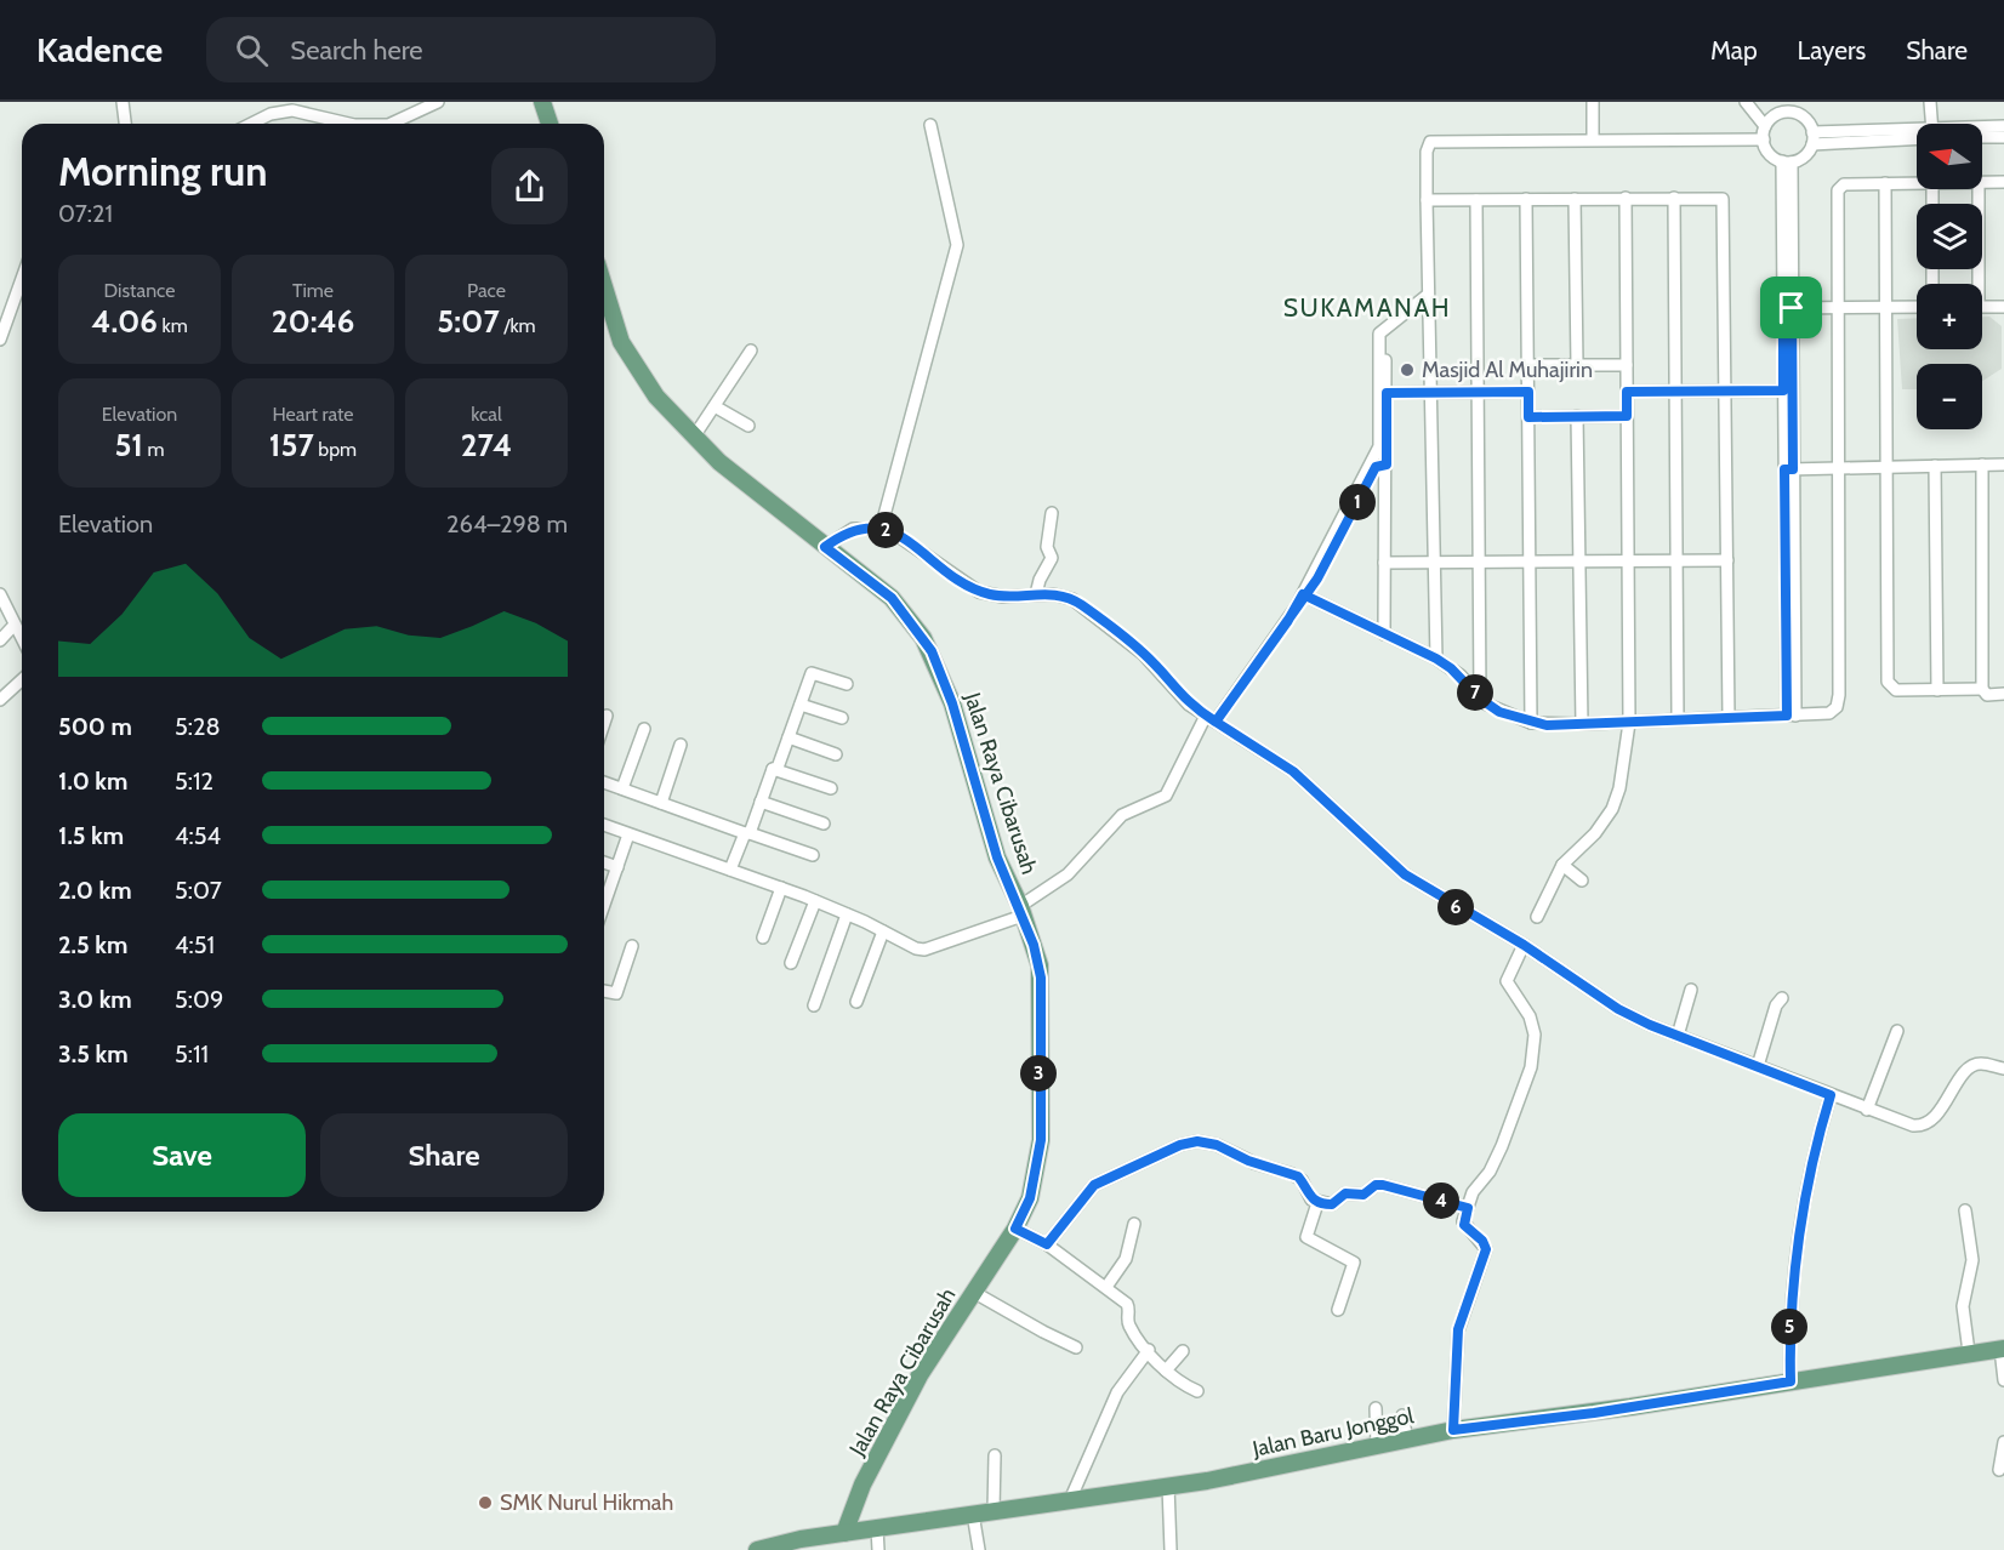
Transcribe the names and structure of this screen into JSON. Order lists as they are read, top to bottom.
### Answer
{
  "streets": {
    "main road": ["Jalan Raya Cibarusah", "Jalan Baru Jonggol"]
  },
  "crossings": [
    ["Jalan Raya Cibarusah", "Jalan Baru Jonggol"]
  ],
  "districts": ["SUKAMANAH"],
  "places": ["Masjid Al Muhajirin", "SMK Nurul Hikmah"],
  "north": "left",
  "page": {
    "header": "Kadence",
    "search": "Search here",
    "nav": ["Map", "Layers", "Share"],
    "map_buttons": ["+", "−"],
    "heading": ["Morning run", "07:21"],
    "stats": [
      ["Distance", "4.06 km"],
      ["Time", "20:46"],
      ["Pace", "5:07 /km"],
      ["Elevation", "51 m"],
      ["Heart rate", "157 bpm"],
      ["kcal", "274"]
    ],
    "pins": [
      "1",
      "2",
      "7",
      "6",
      "3",
      "4",
      "5"
    ],
    "chart": ["Elevation", "264–298 m"],
    "list": [
      {
        "name": "500 m",
        "note": "5:28"
      },
      {
        "name": "1.0 km",
        "note": "5:12"
      },
      {
        "name": "1.5 km",
        "note": "4:54"
      },
      {
        "name": "2.0 km",
        "note": "5:07"
      },
      {
        "name": "2.5 km",
        "note": "4:51"
      },
      {
        "name": "3.0 km",
        "note": "5:09"
      },
      {
        "name": "3.5 km",
        "note": "5:11"
      }
    ],
    "buttons": ["Save", "Share"]
  }
}
